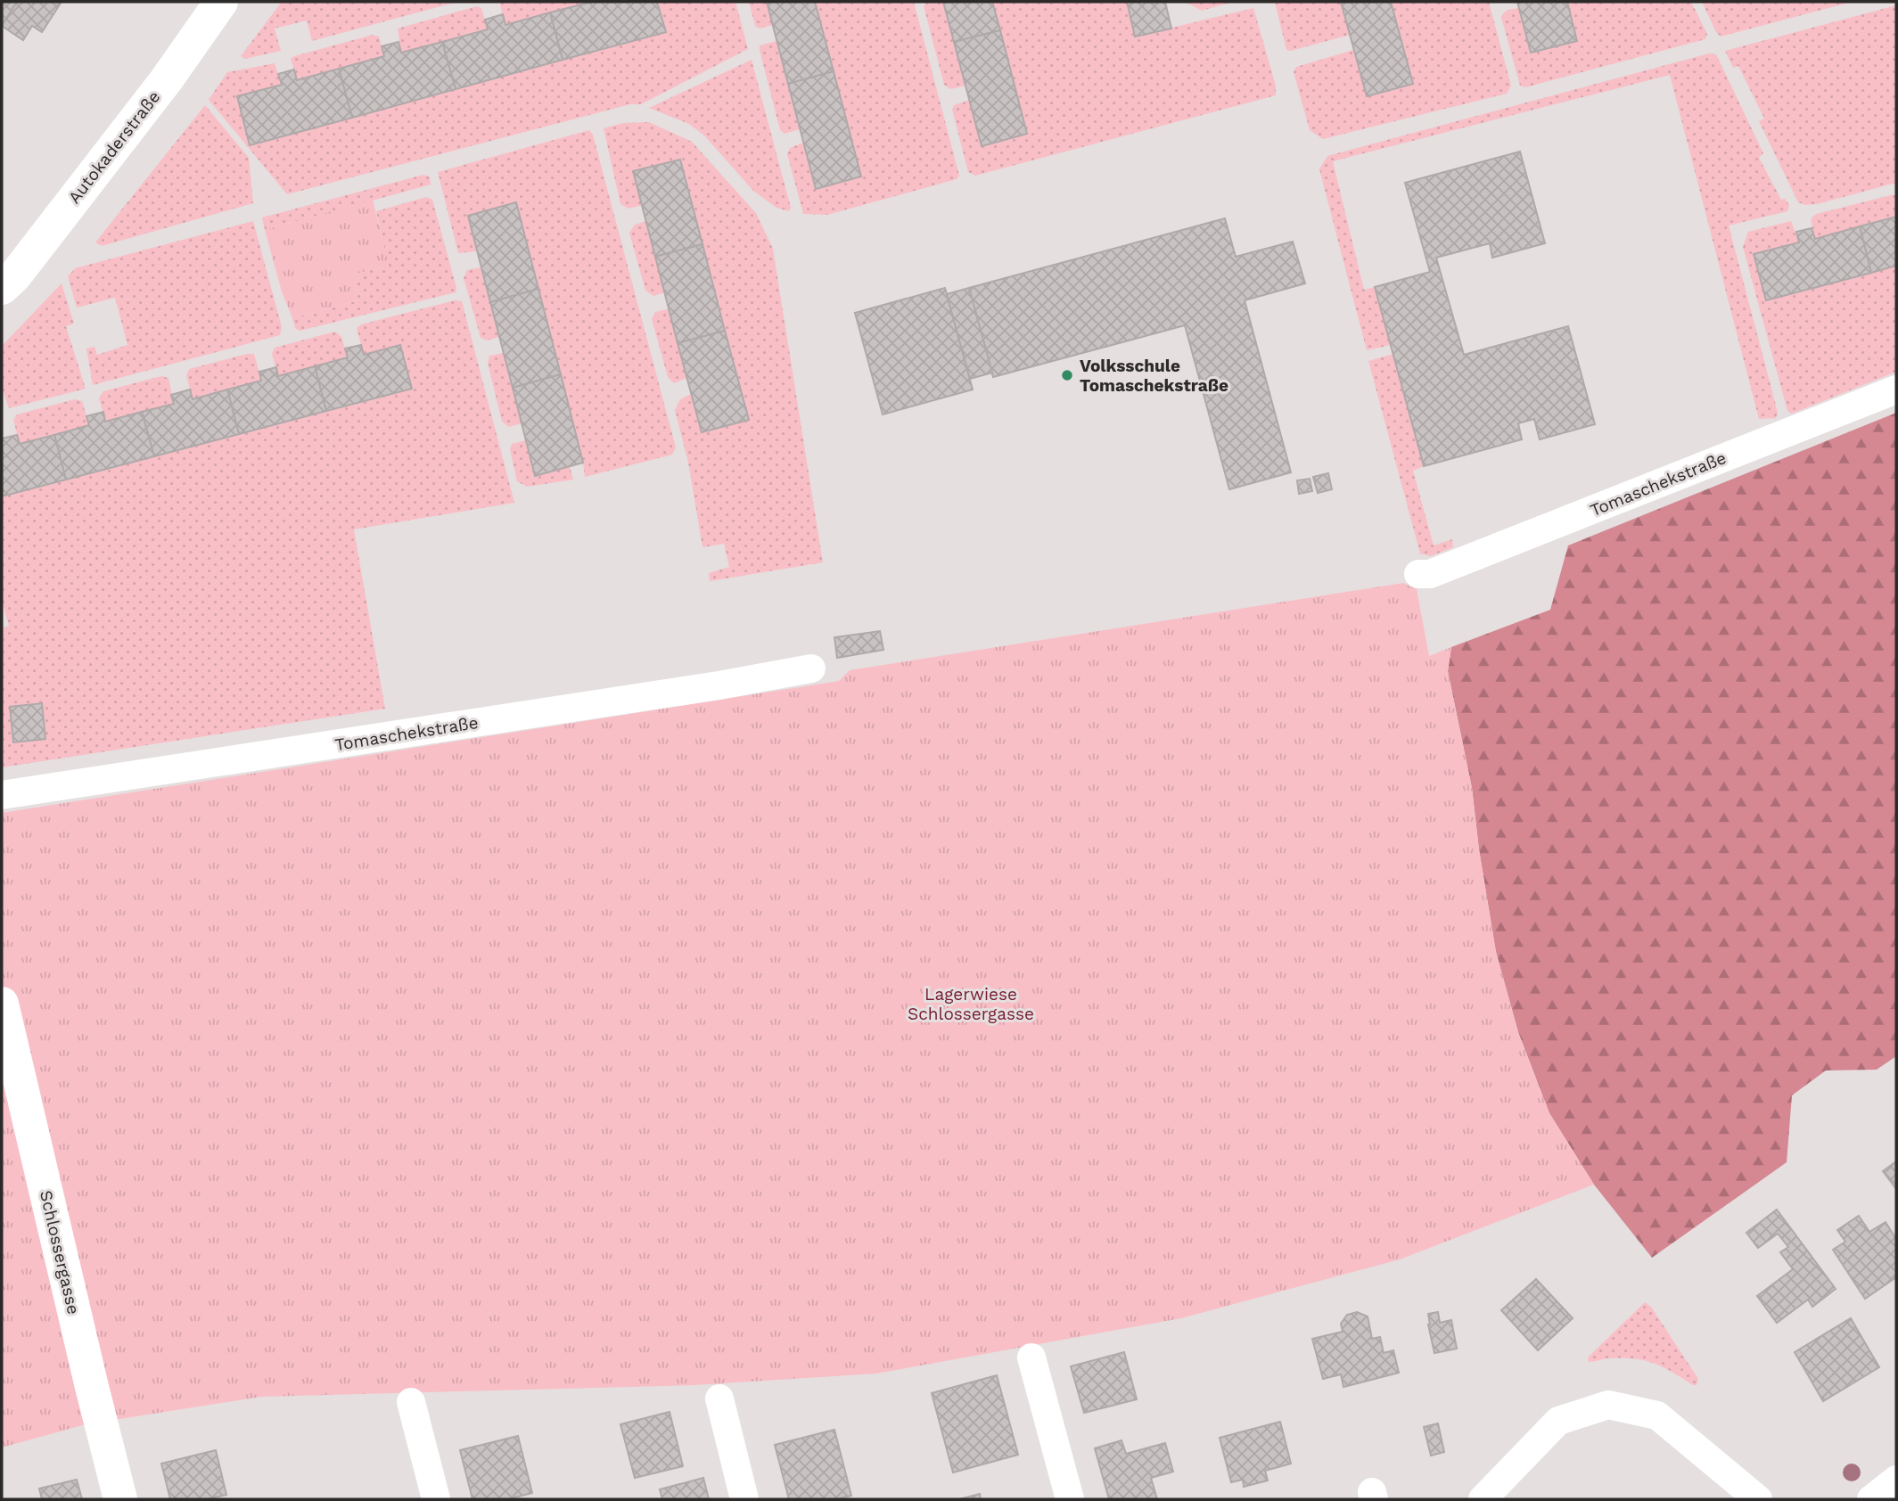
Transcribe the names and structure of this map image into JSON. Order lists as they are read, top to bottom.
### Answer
{
  "streets": {
    "street": ["Autokaderstraße", "Tomaschekstraße", "Schlossergasse"]
  },
  "parks": ["Lagerwiese Schlossergasse"],
  "places": ["Volksschule Tomaschekstraße"]
}
